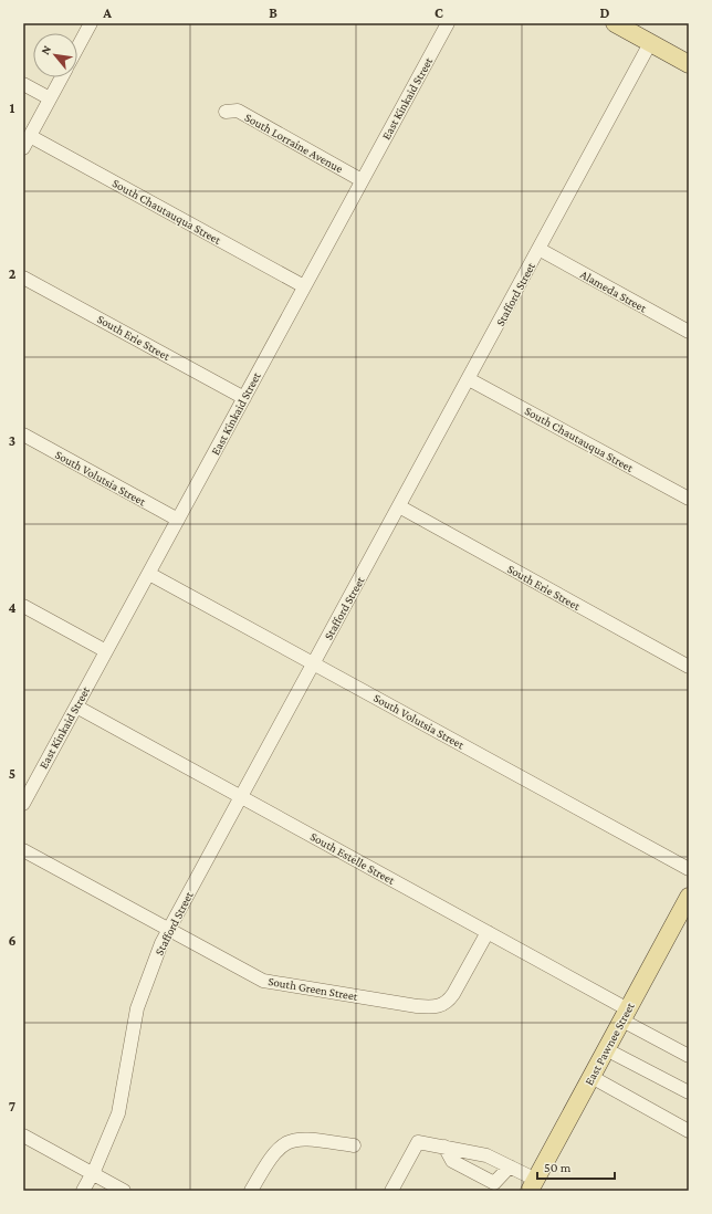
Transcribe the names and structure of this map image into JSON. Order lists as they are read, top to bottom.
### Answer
{
  "streets": {
    "main road": ["East Pawnee Street"],
    "street": [
      "East Kinkaid Street",
      "South Lorraine Avenue",
      "South Chautauqua Street",
      "Alameda Street",
      "Stafford Street",
      "South Erie Street",
      "South Volutsia Street",
      "South Estelle Street",
      "South Green Street"
    ]
  },
  "crossings": [
    ["East Kinkaid Street", "South Lorraine Avenue"],
    ["East Kinkaid Street", "South Chautauqua Street"],
    ["East Kinkaid Street", "South Erie Street"],
    ["East Kinkaid Street", "South Volutsia Street"],
    ["East Kinkaid Street", "South Estelle Street"],
    ["South Chautauqua Street", "Stafford Street"],
    ["Alameda Street", "Stafford Street"],
    ["Stafford Street", "South Erie Street"],
    ["Stafford Street", "South Volutsia Street"],
    ["Stafford Street", "South Estelle Street"],
    ["Stafford Street", "South Green Street"],
    ["South Estelle Street", "South Green Street"],
    ["South Estelle Street", "East Pawnee Street"]
  ],
  "scale_bar": "50 m",
  "north": "top left",
  "grid": {
    "columns": [
      "A",
      "B",
      "C",
      "D"
    ],
    "rows": [
      "1",
      "2",
      "3",
      "4",
      "5",
      "6",
      "7"
    ]
  }
}
